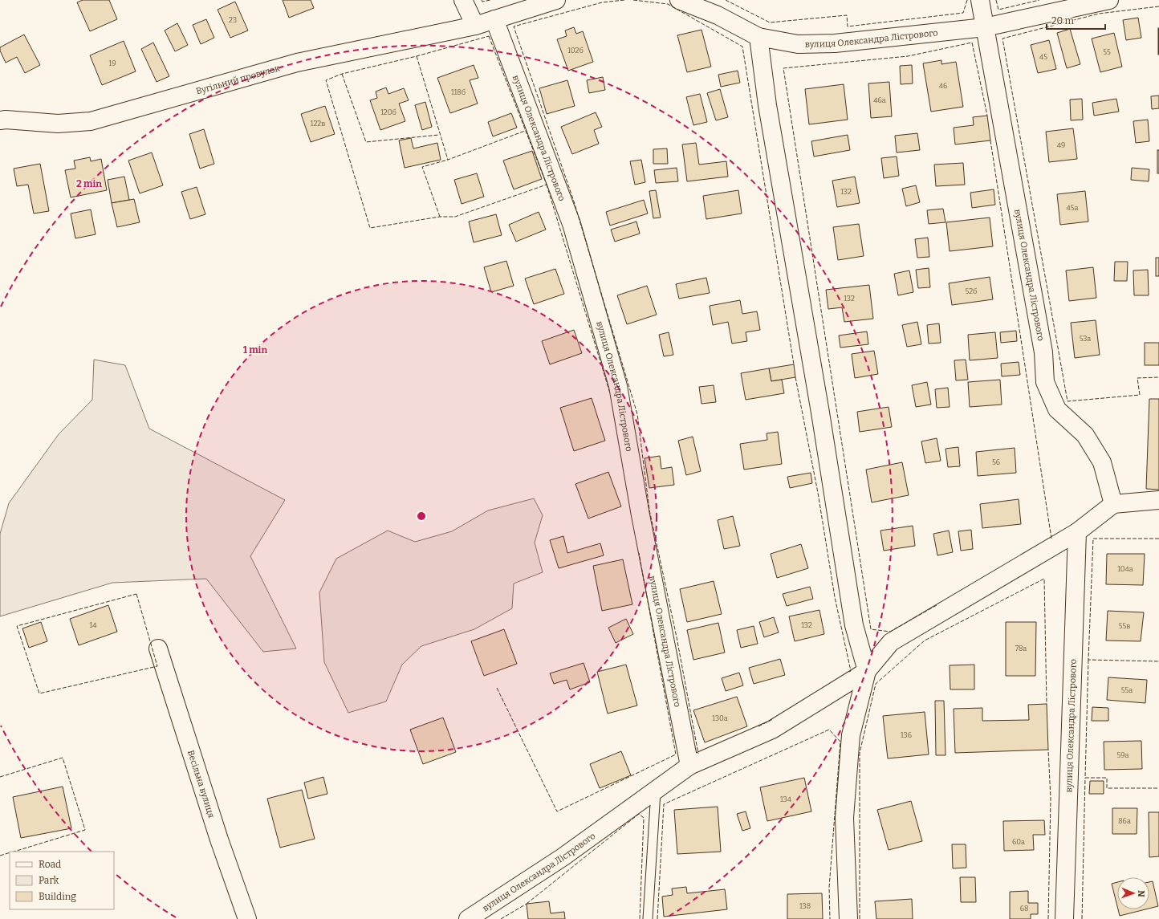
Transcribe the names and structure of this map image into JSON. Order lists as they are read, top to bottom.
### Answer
{
  "streets": {
    "street": ["вулиця Олександра Лістрового", "Вугільний провулок", "Весільна вулиця"]
  },
  "house_numbers": [
    "23",
    "102б",
    "55",
    "45",
    "19",
    "46",
    "118б",
    "46а",
    "120б",
    "122в",
    "49",
    "132",
    "45а",
    "52б",
    "132",
    "53а",
    "56",
    "104а",
    "14",
    "132",
    "55в",
    "78а",
    "55а",
    "130а",
    "136",
    "59а",
    "134",
    "86а",
    "60а",
    "138",
    "68"
  ],
  "legend": ["Road", "Park", "Building"],
  "scale_bar": "20 m",
  "north": "right",
  "rings": ["2 min", "1 min"]
}
